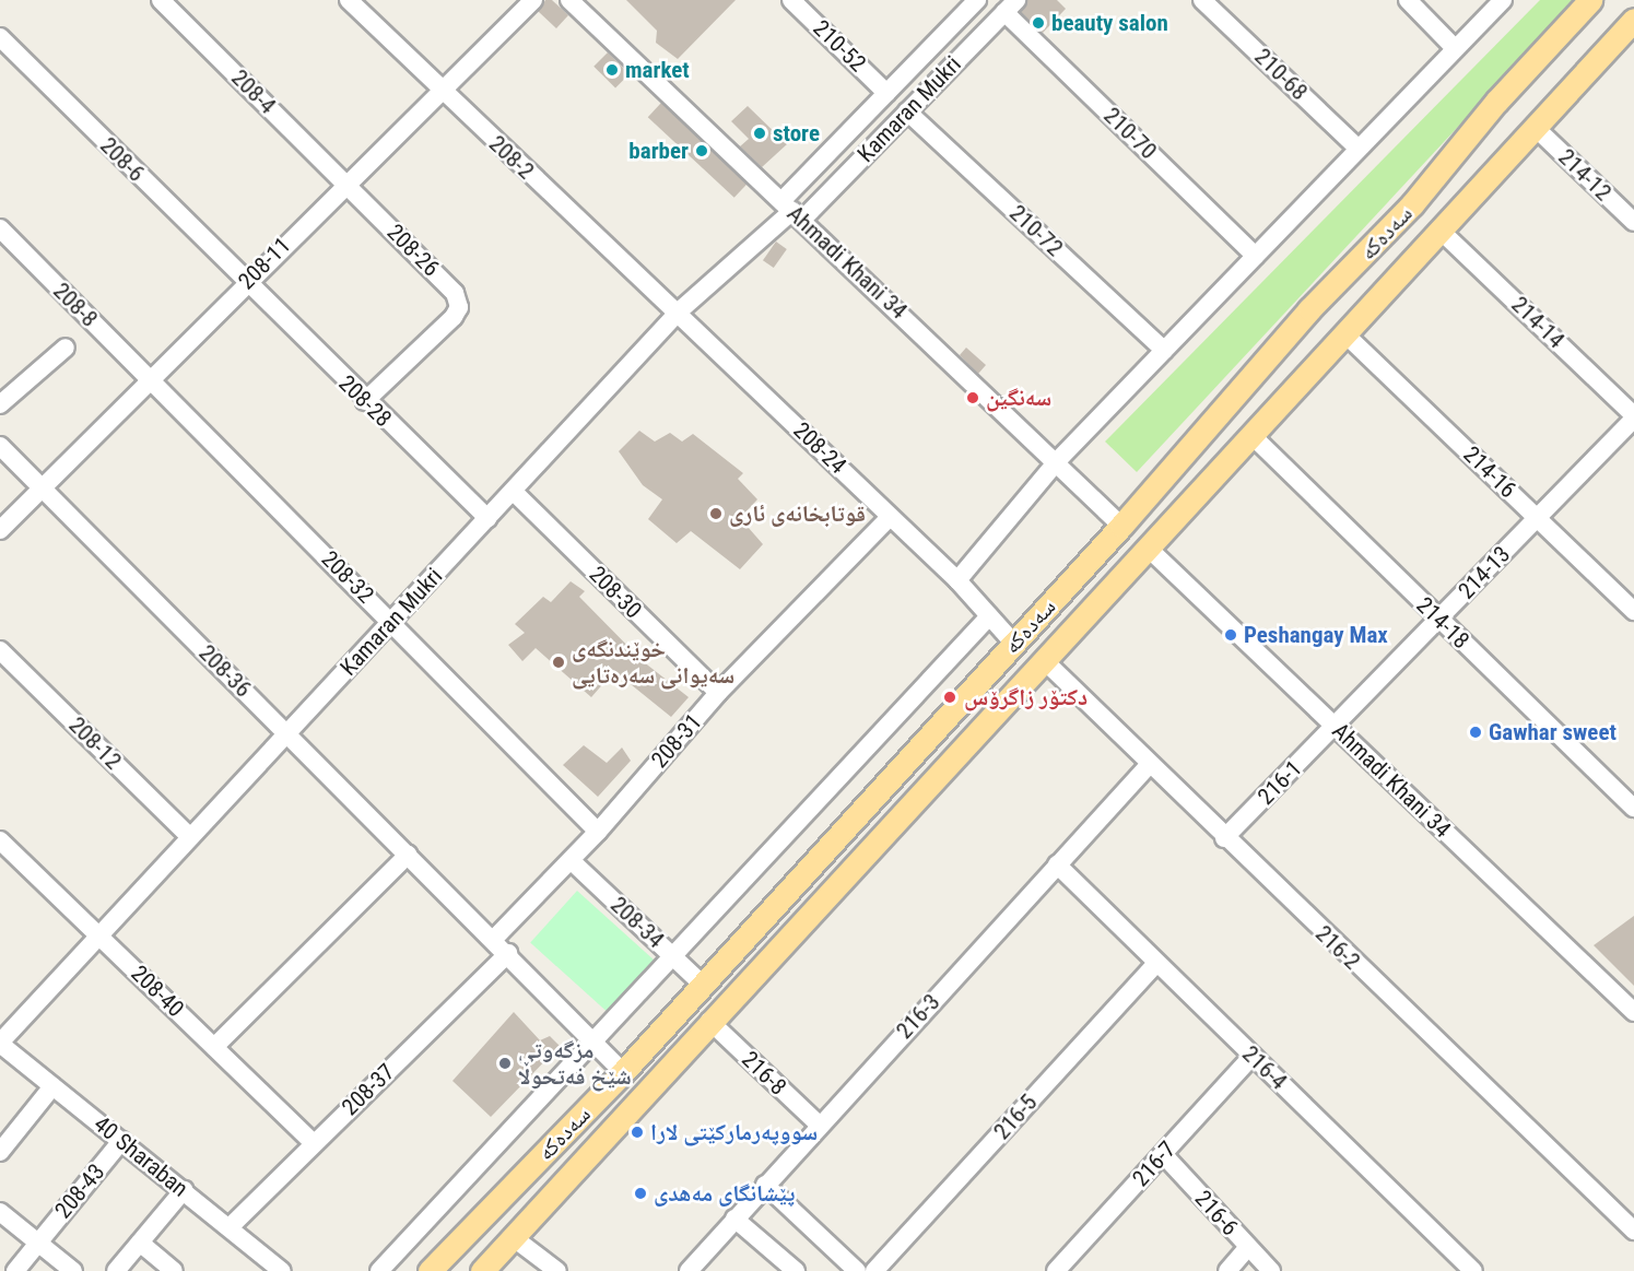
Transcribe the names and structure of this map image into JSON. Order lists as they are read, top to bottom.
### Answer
{
  "streets": {
    "main road": ["سەدەکە"],
    "street": [
      "210-52",
      "210-68",
      "208-4",
      "Kamaran Mukri",
      "210-70",
      "208-2",
      "208-6",
      "214-12",
      "210-72",
      "208-26",
      "Ahmadi Khani 34",
      "208-11",
      "208-8",
      "214-14",
      "208-28",
      "208-24",
      "214-16",
      "214-13",
      "208-32",
      "208-30",
      "214-18",
      "208-36",
      "208-31",
      "208-12",
      "216-1",
      "208-34",
      "216-2",
      "208-40",
      "216-3",
      "216-4",
      "216-8",
      "208-37",
      "216-5",
      "40 Sharaban",
      "216-7",
      "208-43",
      "216-6"
    ]
  },
  "crossings": [
    ["210-52", "Kamaran Mukri"],
    ["208-4", "208-26"],
    ["208-4", "208-11"],
    ["Kamaran Mukri", "210-70"],
    ["Kamaran Mukri", "208-2"],
    ["Kamaran Mukri", "210-72"],
    ["Kamaran Mukri", "Ahmadi Khani 34"],
    ["Kamaran Mukri", "208-28"],
    ["Kamaran Mukri", "208-24"],
    ["Kamaran Mukri", "208-32"],
    ["Kamaran Mukri", "208-30"],
    ["Kamaran Mukri", "208-36"],
    ["Kamaran Mukri", "208-12"],
    ["Kamaran Mukri", "208-40"],
    ["Kamaran Mukri", "40 Sharaban"],
    ["208-2", "208-11"],
    ["208-2", "208-24"],
    ["208-6", "208-11"],
    ["208-6", "208-28"],
    ["214-12", "سەدەکە"],
    ["سەدەکە", "Ahmadi Khani 34"],
    ["سەدەکە", "214-14"],
    ["سەدەکە", "208-24"],
    ["سەدەکە", "214-16"],
    ["سەدەکە", "214-18"],
    ["سەدەکە", "208-36"],
    ["سەدەکە", "208-34"],
    ["سەدەکە", "216-2"],
    ["سەدەکە", "216-8"],
    ["208-26", "208-11"],
    ["208-26", "208-28"],
    ["Ahmadi Khani 34", "214-13"],
    ["Ahmadi Khani 34", "216-1"],
    ["208-11", "208-8"],
    ["208-11", "208-28"],
    ["208-11", "208-32"],
    ["208-11", "208-36"],
    ["208-8", "208-32"],
    ["214-14", "214-13"],
    ["208-24", "208-31"],
    ["214-16", "214-13"],
    ["214-13", "214-18"],
    ["214-13", "216-1"],
    ["208-32", "208-31"],
    ["208-30", "208-31"],
    ["208-36", "208-31"],
    ["208-36", "208-37"],
    ["208-31", "208-34"],
    ["216-1", "216-2"],
    ["216-2", "216-3"],
    ["208-40", "208-37"],
    ["216-3", "216-4"],
    ["216-3", "216-8"],
    ["216-4", "216-5"],
    ["216-4", "216-7"],
    ["208-37", "40 Sharaban"],
    ["40 Sharaban", "208-43"],
    ["216-7", "216-6"]
  ],
  "places": [
    "beauty salon",
    "market",
    "store",
    "barber",
    "سەنگین",
    "قوتابخانەی ئاری",
    "Peshangay Max",
    "خوێندنگەی سەیوانی سەرەتایی",
    "دکتۆر زاگرۆس",
    "Gawhar sweet",
    "مزگەوتی شێخ فەتحوڵا",
    "سووپەرمارکێتی لارا",
    "پێشانگای مەهدی"
  ]
}
